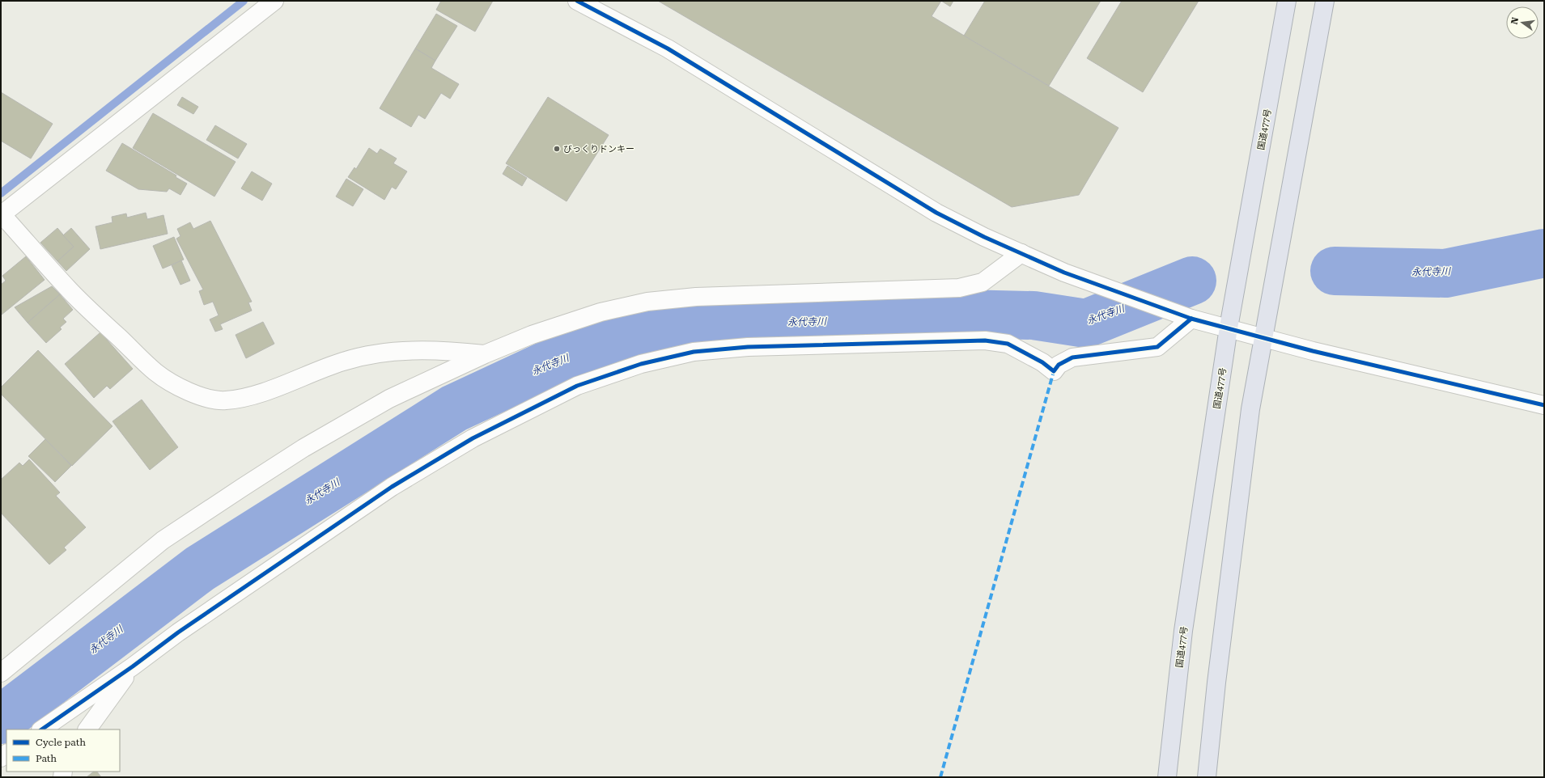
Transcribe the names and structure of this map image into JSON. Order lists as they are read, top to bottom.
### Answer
{
  "streets": {
    "highway": ["国道477号"]
  },
  "water": ["永代寺川"],
  "places": ["びっくりドンキー"],
  "legend": ["Cycle path", "Path"],
  "north": "left"
}
